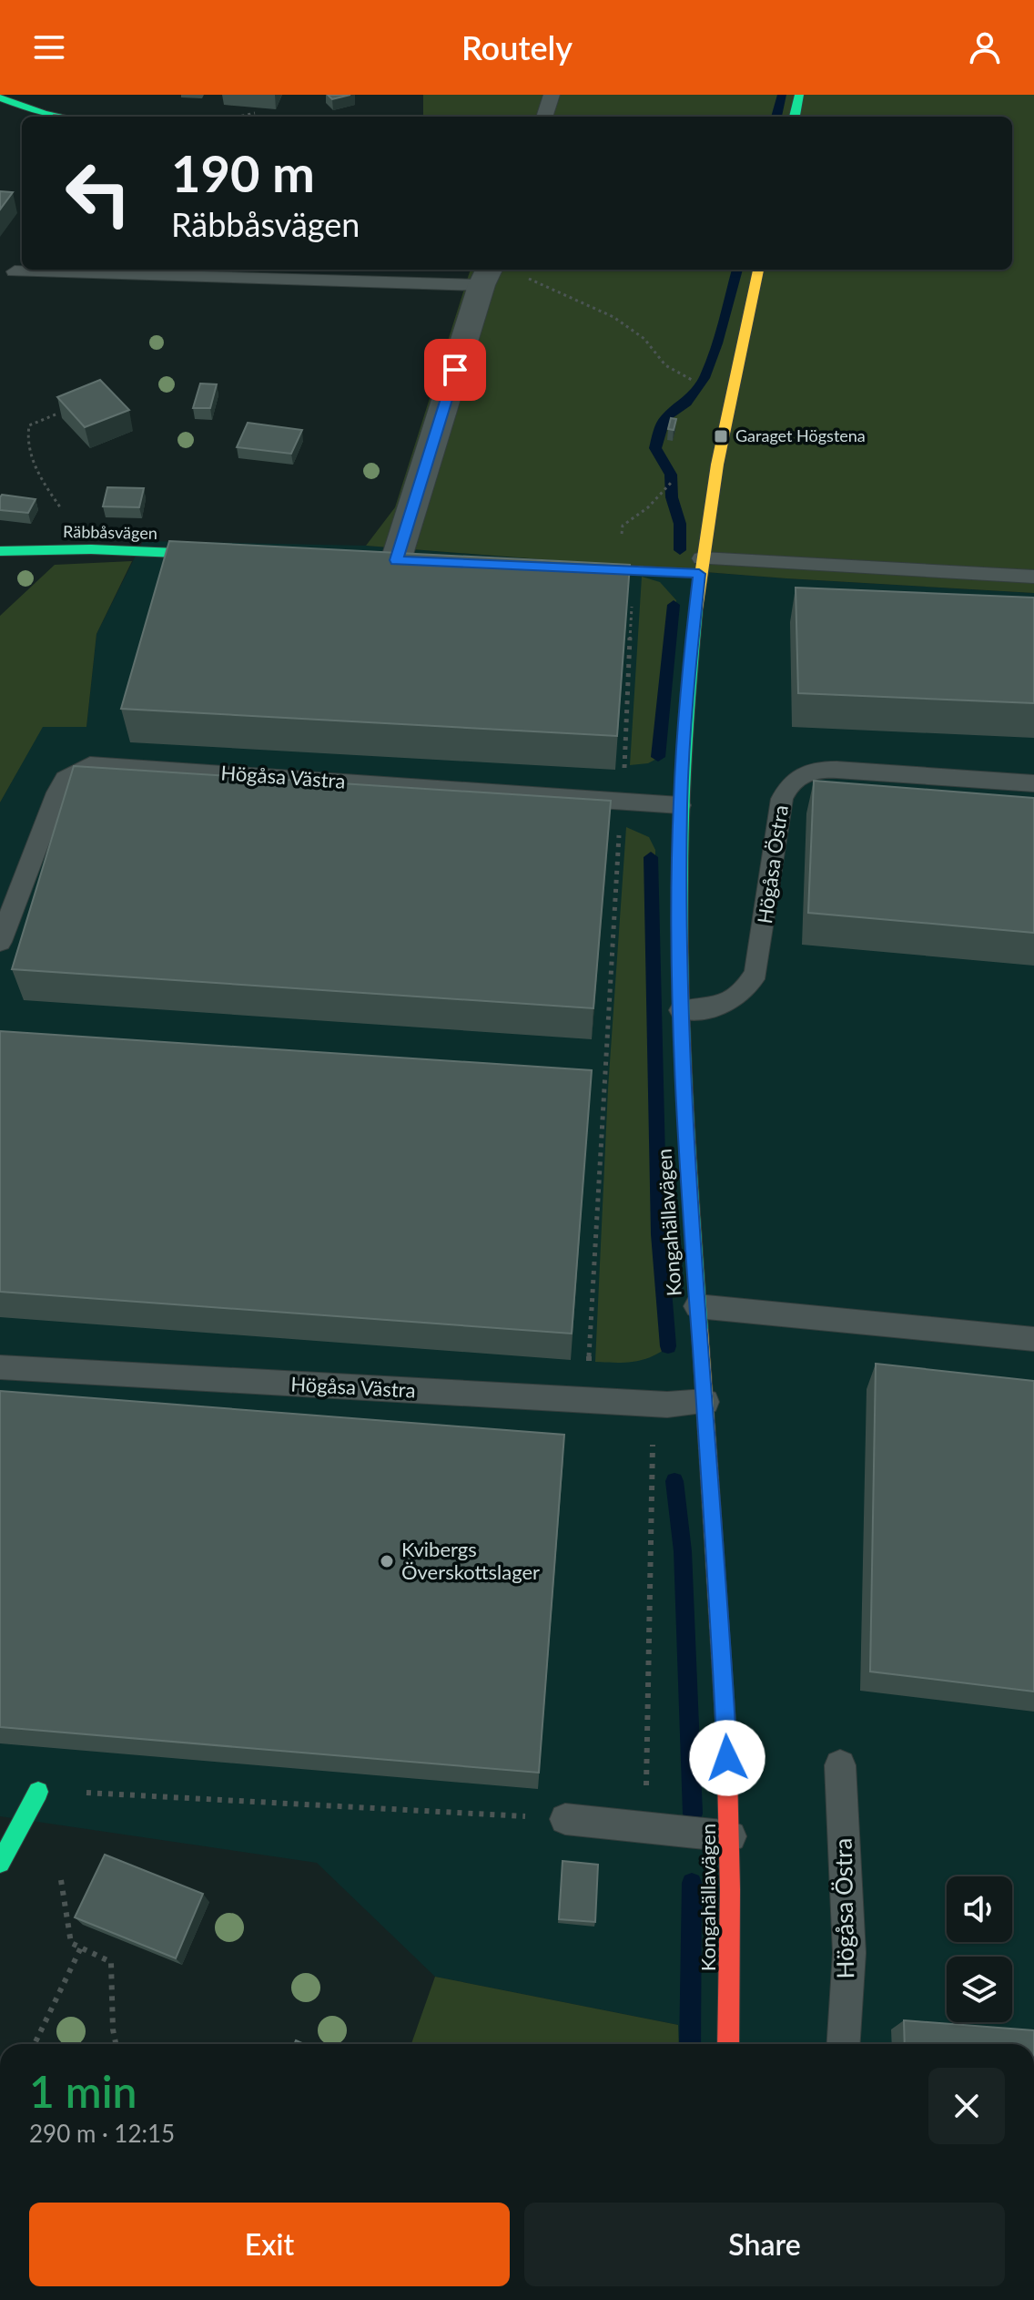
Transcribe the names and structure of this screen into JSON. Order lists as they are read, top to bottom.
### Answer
{
  "streets": {
    "street": ["Räbbåsvägen", "Kongahällavägen"],
    "lane": ["Högåsa Västra", "Högåsa Östra"]
  },
  "crossings": [
    ["Högåsa Västra", "Kongahällavägen"],
    ["Högåsa Östra", "Kongahällavägen"]
  ],
  "places": {
    "transit": ["Garaget Högstena"],
    "other": ["Kvibergs Överskottslager"]
  },
  "page": {
    "header": "Routely",
    "turn": ["190 m", "Räbbåsvägen"],
    "heading": ["1 min", "290 m · 12:15"],
    "buttons": ["Exit", "Share"]
  }
}
